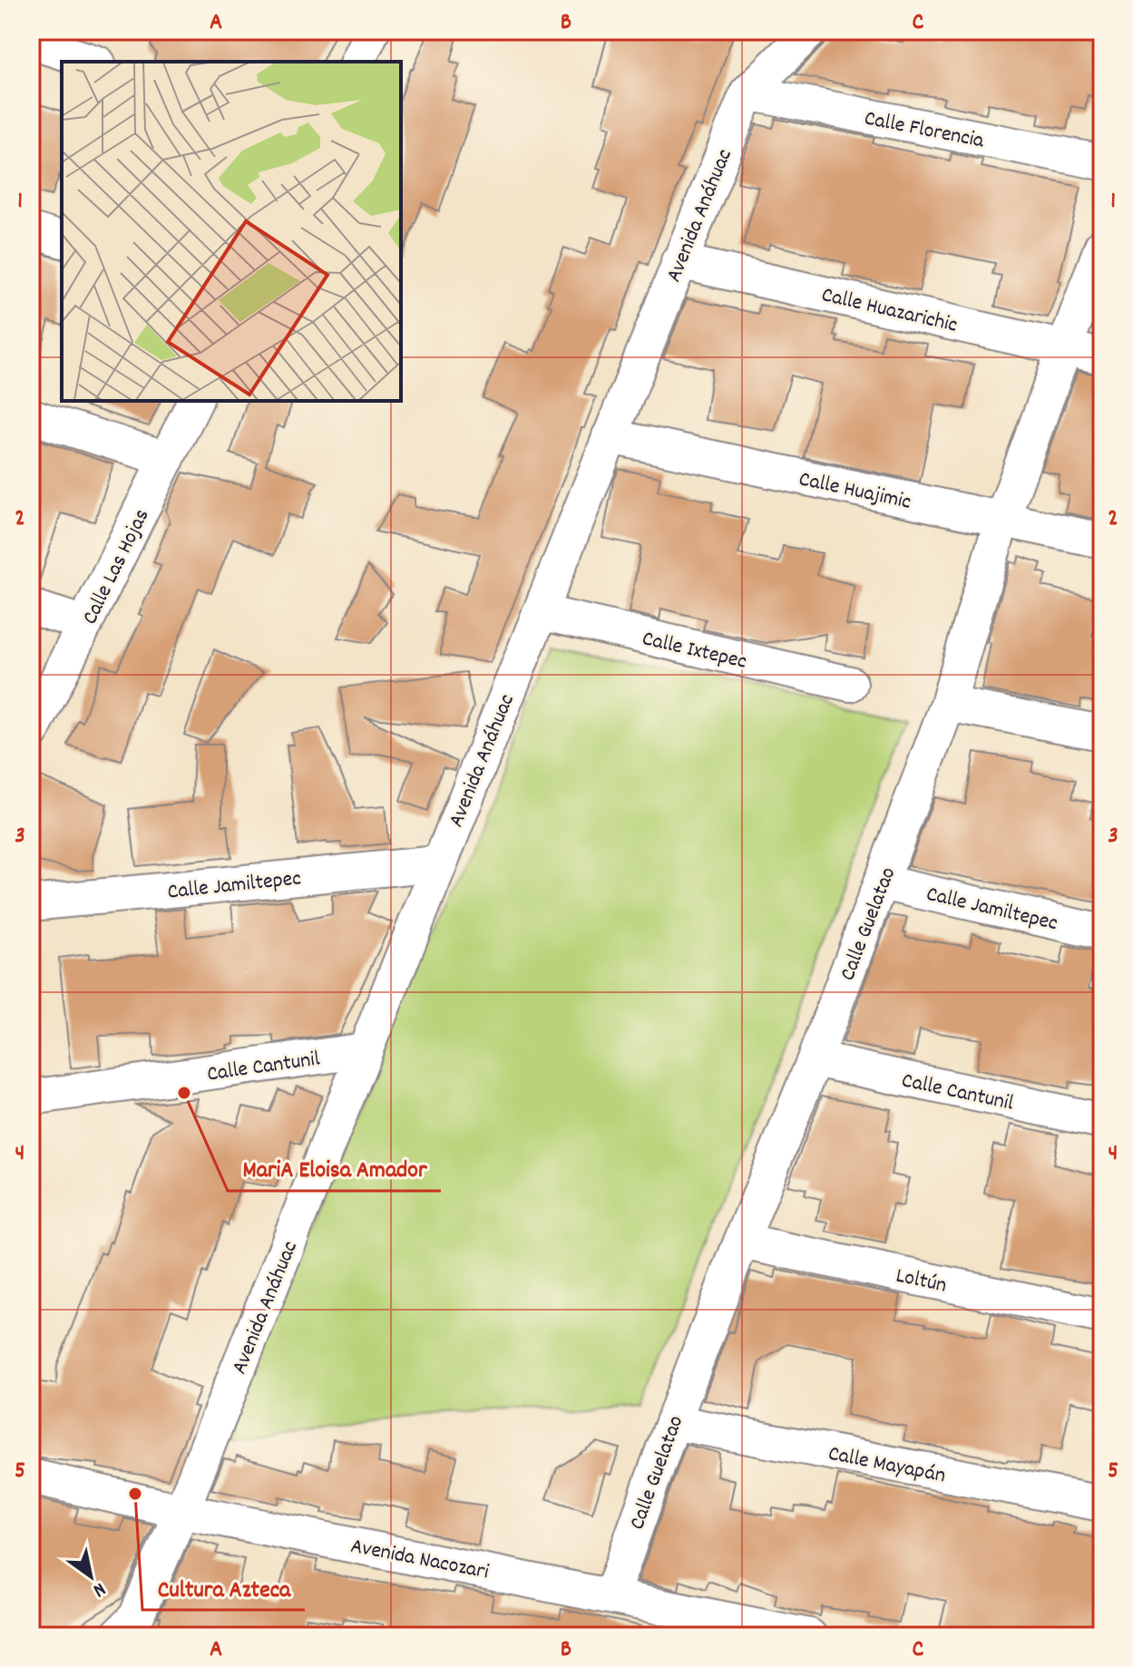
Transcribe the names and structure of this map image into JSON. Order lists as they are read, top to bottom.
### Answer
{
  "streets": {
    "street": [
      "Calle Florencia",
      "Avenida Anáhuac",
      "Calle Huazarichic",
      "Calle Huajimic",
      "Calle Las Hojas",
      "Calle Ixtepec",
      "Calle Jamiltepec",
      "Calle Guelatao",
      "Calle Cantunil",
      "Loltún",
      "Calle Mayapán",
      "Avenida Nacozari"
    ]
  },
  "crossings": [
    ["Calle Florencia", "Avenida Anáhuac"],
    ["Avenida Anáhuac", "Calle Huazarichic"],
    ["Avenida Anáhuac", "Calle Huajimic"],
    ["Avenida Anáhuac", "Calle Ixtepec"],
    ["Avenida Anáhuac", "Calle Jamiltepec"],
    ["Avenida Anáhuac", "Calle Cantunil"],
    ["Avenida Anáhuac", "Avenida Nacozari"],
    ["Calle Huazarichic", "Calle Guelatao"],
    ["Calle Huajimic", "Calle Guelatao"],
    ["Calle Jamiltepec", "Calle Guelatao"],
    ["Calle Guelatao", "Calle Cantunil"],
    ["Calle Guelatao", "Loltún"],
    ["Calle Guelatao", "Calle Mayapán"],
    ["Calle Guelatao", "Avenida Nacozari"]
  ],
  "places": ["MariA Eloisa Amador", "Cultura Azteca"],
  "north": "bottom right",
  "grid": {
    "columns": ["A", "B", "C"],
    "rows": [
      "1",
      "2",
      "3",
      "4",
      "5"
    ]
  }
}
